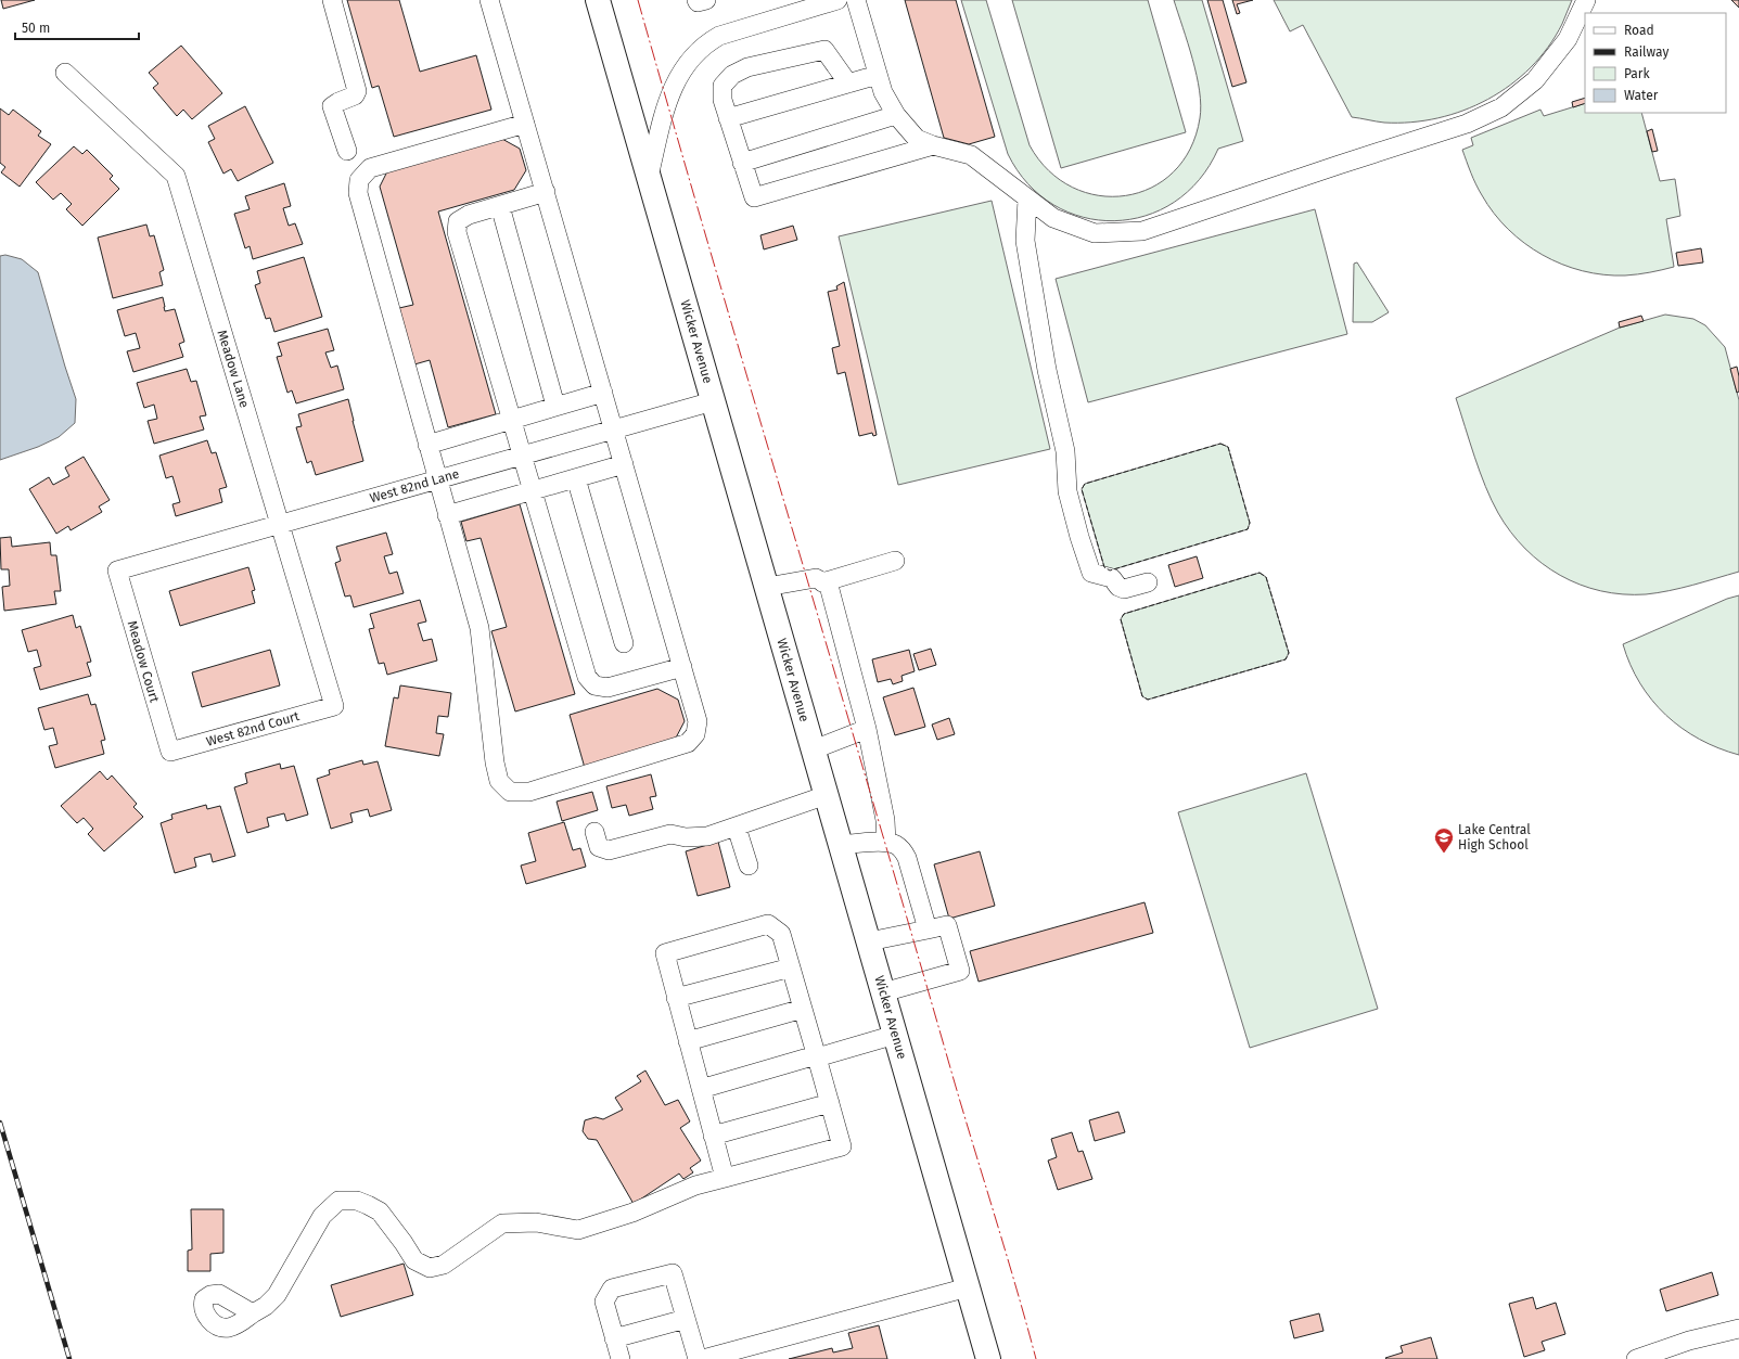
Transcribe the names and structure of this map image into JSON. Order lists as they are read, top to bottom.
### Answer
{
  "streets": {
    "highway": ["Wicker Avenue"],
    "street": [
      "Meadow Lane",
      "West 82nd Lane",
      "Meadow Court",
      "West 82nd Court"
    ]
  },
  "crossings": [
    ["Wicker Avenue", "West 82nd Lane"],
    ["Meadow Lane", "West 82nd Lane"],
    ["Meadow Lane", "West 82nd Court"],
    ["West 82nd Lane", "Meadow Court"],
    ["Meadow Court", "West 82nd Court"]
  ],
  "places": {
    "school or university": ["Lake Central High School"]
  },
  "legend": [
    "Road",
    "Railway",
    "Park",
    "Water"
  ],
  "scale_bar": "50 m"
}
